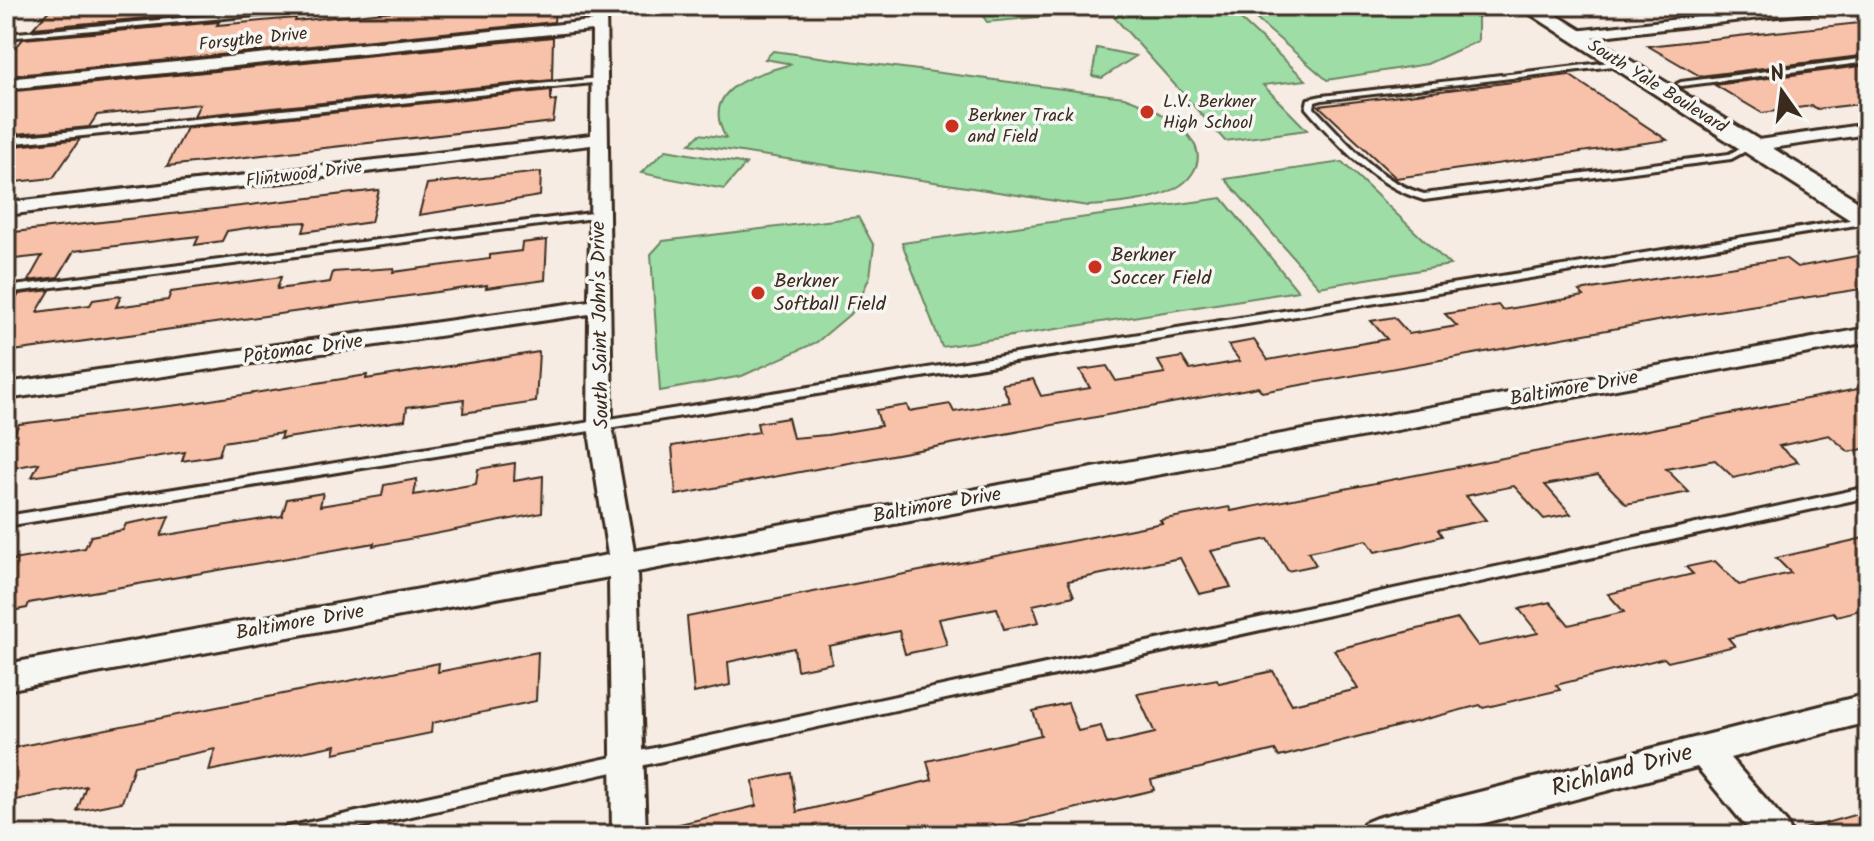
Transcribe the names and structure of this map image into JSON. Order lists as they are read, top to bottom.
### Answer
{
  "streets": {
    "street": [
      "Forsythe Drive",
      "South Yale Boulevard",
      "Flintwood Drive",
      "South Saint John's Drive",
      "Potomac Drive",
      "Baltimore Drive",
      "Richland Drive"
    ]
  },
  "crossings": [
    ["Forsythe Drive", "South Saint John's Drive"],
    ["Flintwood Drive", "South Saint John's Drive"],
    ["South Saint John's Drive", "Potomac Drive"],
    ["South Saint John's Drive", "Baltimore Drive"]
  ],
  "places": [
    "L.V. Berkner High School",
    "Berkner Track and Field",
    "Berkner Soccer Field",
    "Berkner Softball Field"
  ],
  "north": "top"
}
